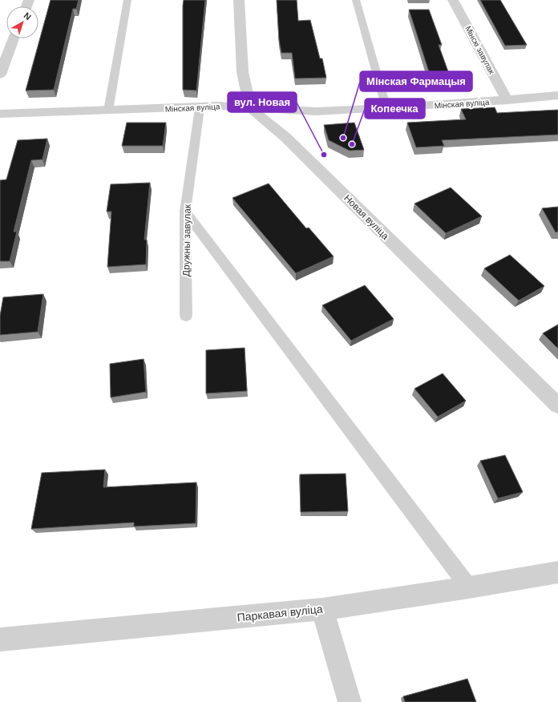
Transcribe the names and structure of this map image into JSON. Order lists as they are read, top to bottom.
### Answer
{
  "streets": {
    "street": [
      "Мінскі завулак",
      "Мінская вуліца",
      "Новая вуліца",
      "Паркавая вуліца"
    ],
    "lane": ["Дружны завулак"]
  },
  "crossings": [
    ["Мінскі завулак", "Мінская вуліца"],
    ["Мінская вуліца", "Новая вуліца"],
    ["Мінская вуліца", "Дружны завулак"]
  ],
  "places": ["Мінская Фармацыя", "Копеечка", "вул. Новая"],
  "north": "top right"
}
